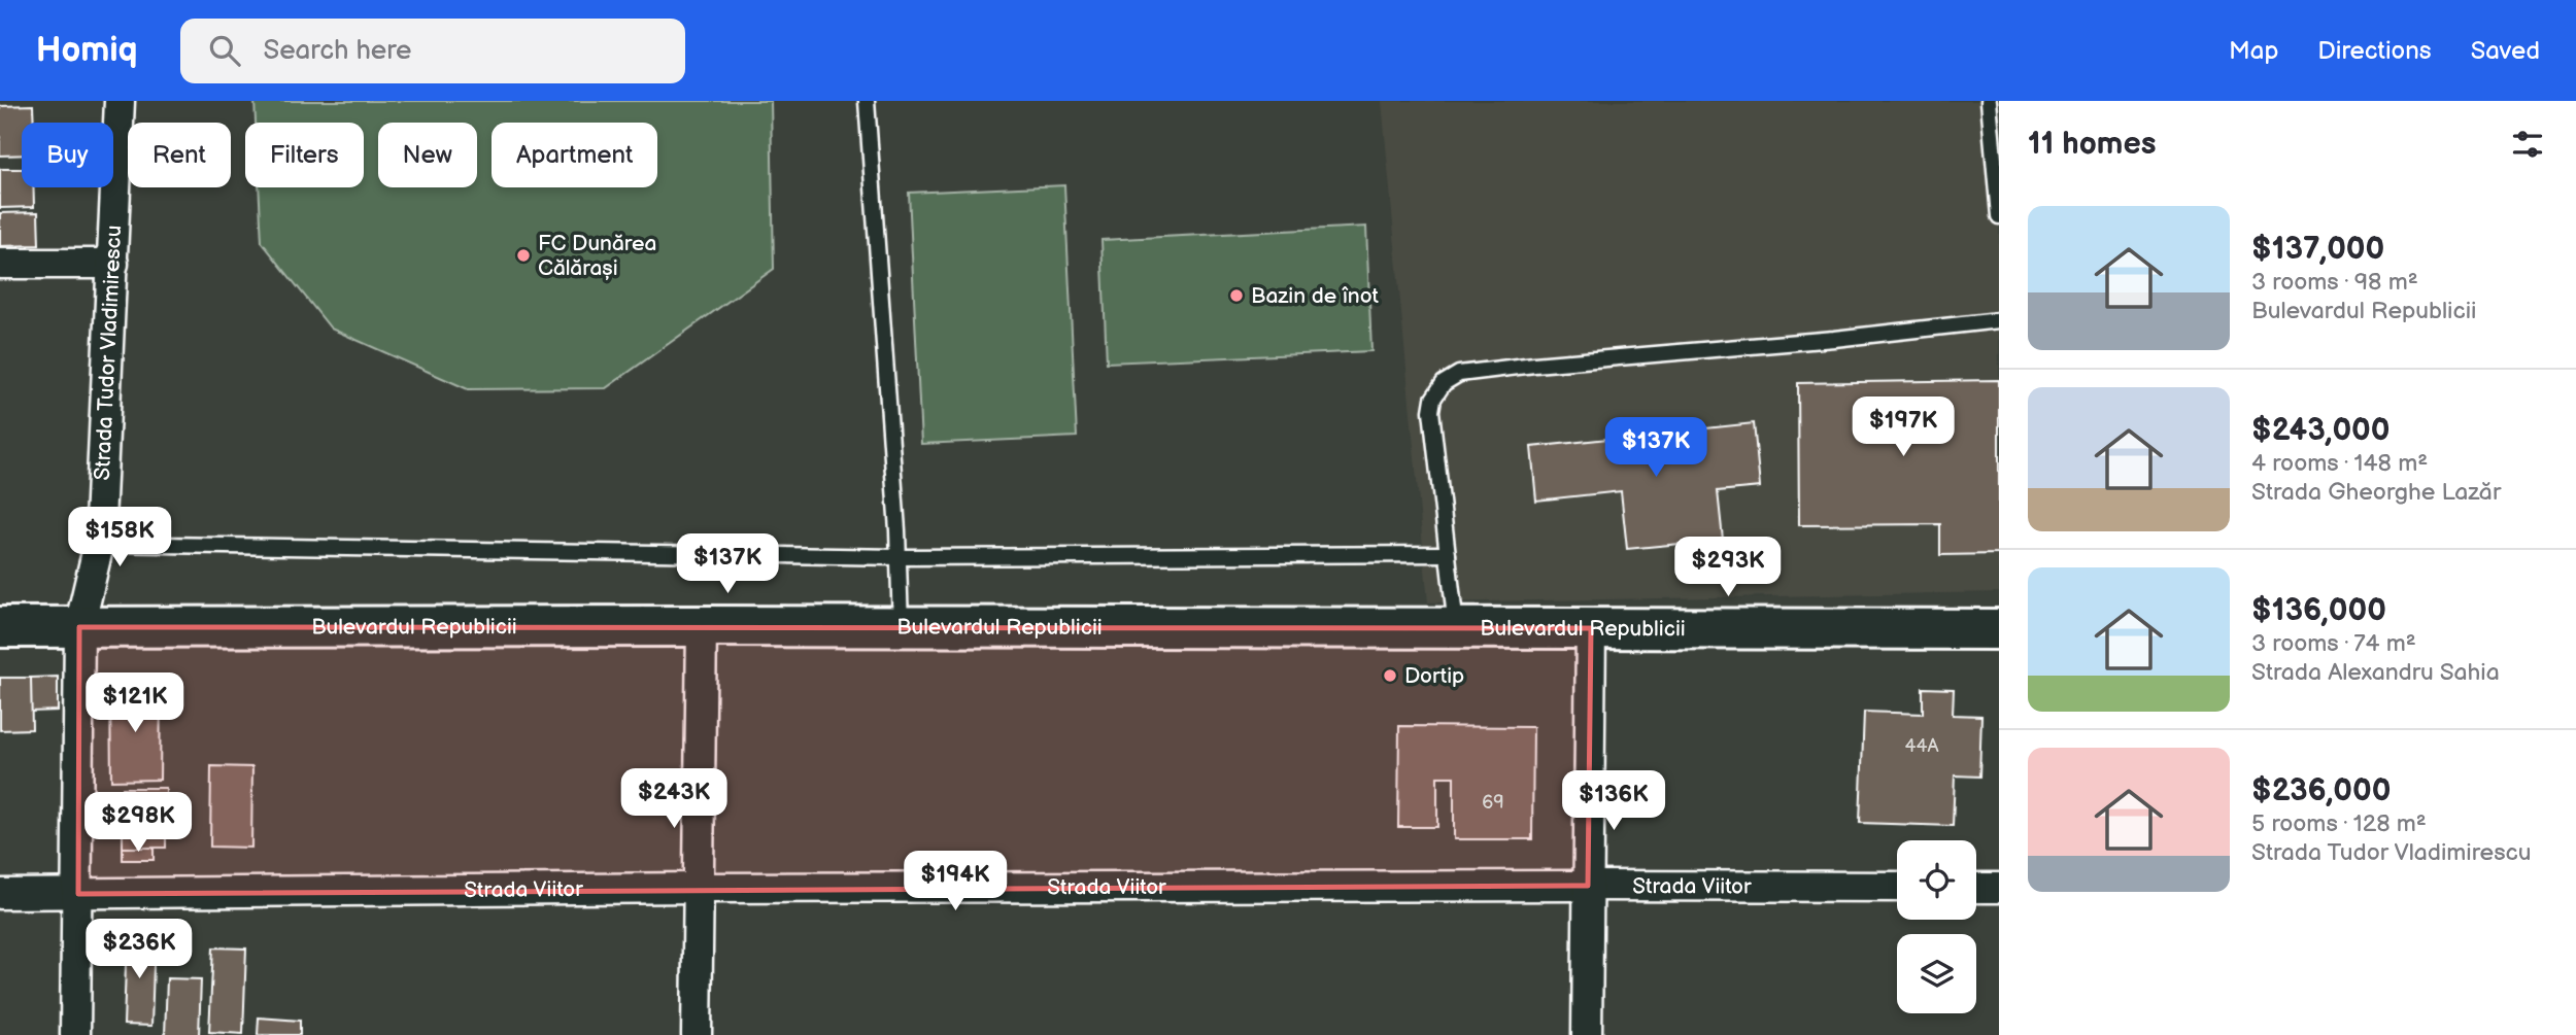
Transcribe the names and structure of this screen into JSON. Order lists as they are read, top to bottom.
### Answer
{
  "streets": {
    "main road": ["Bulevardul Republicii"],
    "street": ["Strada Tudor Vladimirescu", "Strada Viitor"]
  },
  "crossings": [
    ["Strada Tudor Vladimirescu", "Bulevardul Republicii"],
    ["Strada Tudor Vladimirescu", "Strada Viitor"]
  ],
  "places": ["FC Dunărea Călărași", "Bazin de înot", "Dortip"],
  "house_numbers": ["44A", "69"],
  "page": {
    "header": "Homiq",
    "search": "Search here",
    "nav": ["Map", "Directions", "Saved"],
    "heading": "11 homes",
    "chip": [
      "Buy",
      "Rent",
      "Filters",
      "New",
      "Apartment"
    ],
    "list": [
      {
        "name": "$137,000",
        "note": "3 rooms · 98 m² · Bulevardul Republicii"
      },
      {
        "name": "$243,000",
        "note": "4 rooms · 148 m² · Strada Gheorghe Lazăr"
      },
      {
        "name": "$136,000",
        "note": "3 rooms · 74 m² · Strada Alexandru Sahia"
      },
      {
        "name": "$236,000",
        "note": "5 rooms · 128 m² · Strada Tudor Vladimirescu"
      }
    ],
    "price": [
      "$197K",
      "$137K",
      "$158K",
      "$137K",
      "$293K",
      "$121K",
      "$243K",
      "$136K",
      "$298K",
      "$194K",
      "$236K"
    ]
  }
}
